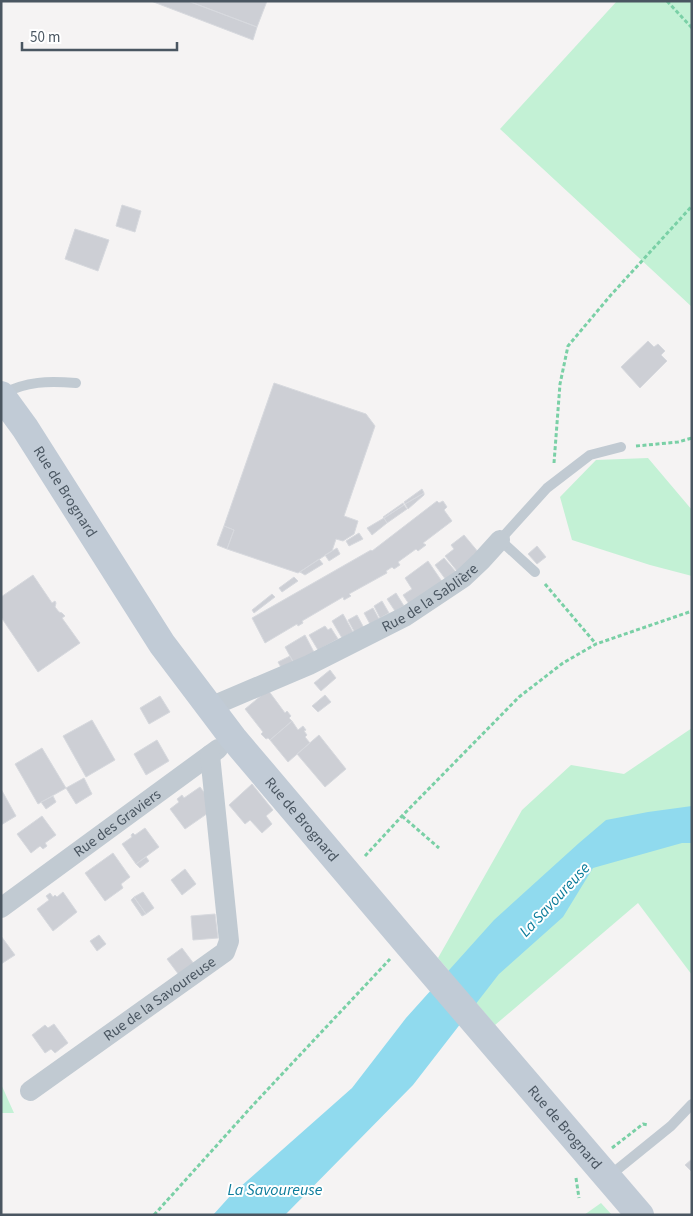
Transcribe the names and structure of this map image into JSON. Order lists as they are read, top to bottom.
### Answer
{
  "streets": {
    "street": [
      "Rue de Brognard",
      "Rue de la Sablière",
      "Rue des Graviers",
      "Rue de la Savoureuse"
    ]
  },
  "crossings": [
    ["Rue de Brognard", "Rue de la Sablière"],
    ["Rue de Brognard", "Rue des Graviers"],
    ["Rue des Graviers", "Rue de la Savoureuse"]
  ],
  "water": ["La Savoureuse"],
  "scale_bar": "50 m"
}
